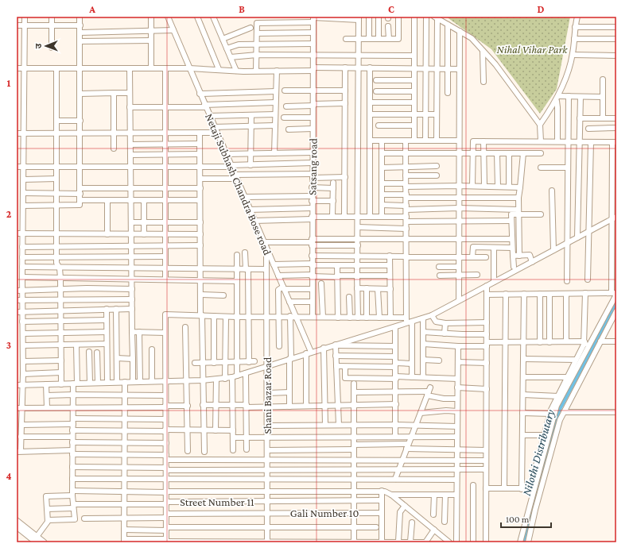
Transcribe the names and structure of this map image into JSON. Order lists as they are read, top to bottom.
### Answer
{
  "streets": {
    "street": [
      "Satsang road",
      "Netaji Subhash Chandra Bose road",
      "Shani Bazar Road",
      "Street Number 11",
      "Gali Number 10"
    ]
  },
  "crossings": [
    ["Netaji Subhash Chandra Bose road", "Shani Bazar Road"],
    ["Shani Bazar Road", "Street Number 11"],
    ["Shani Bazar Road", "Gali Number 10"]
  ],
  "water": ["Nilothi Distributary"],
  "parks": ["Nihal Vihar Park"],
  "scale_bar": "100 m",
  "north": "left",
  "grid": {
    "columns": [
      "A",
      "B",
      "C",
      "D"
    ],
    "rows": [
      "1",
      "2",
      "3",
      "4"
    ]
  }
}
